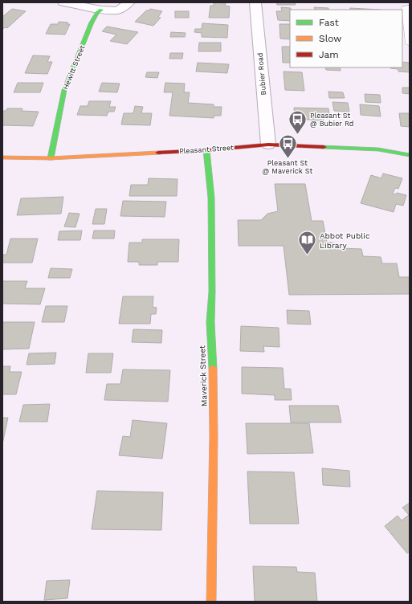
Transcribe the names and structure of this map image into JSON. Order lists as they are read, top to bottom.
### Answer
{
  "streets": {
    "street": [
      "Hewitt Street",
      "Bubier Road",
      "Pleasant Street",
      "Maverick Street"
    ]
  },
  "crossings": [
    ["Hewitt Street", "Pleasant Street"],
    ["Bubier Road", "Pleasant Street"],
    ["Pleasant Street", "Maverick Street"]
  ],
  "places": {
    "bus stop": ["Pleasant St @ Bubier Rd", "Pleasant St @ Maverick St"],
    "library": ["Abbot Public Library"]
  },
  "legend": ["Fast", "Slow", "Jam"]
}
